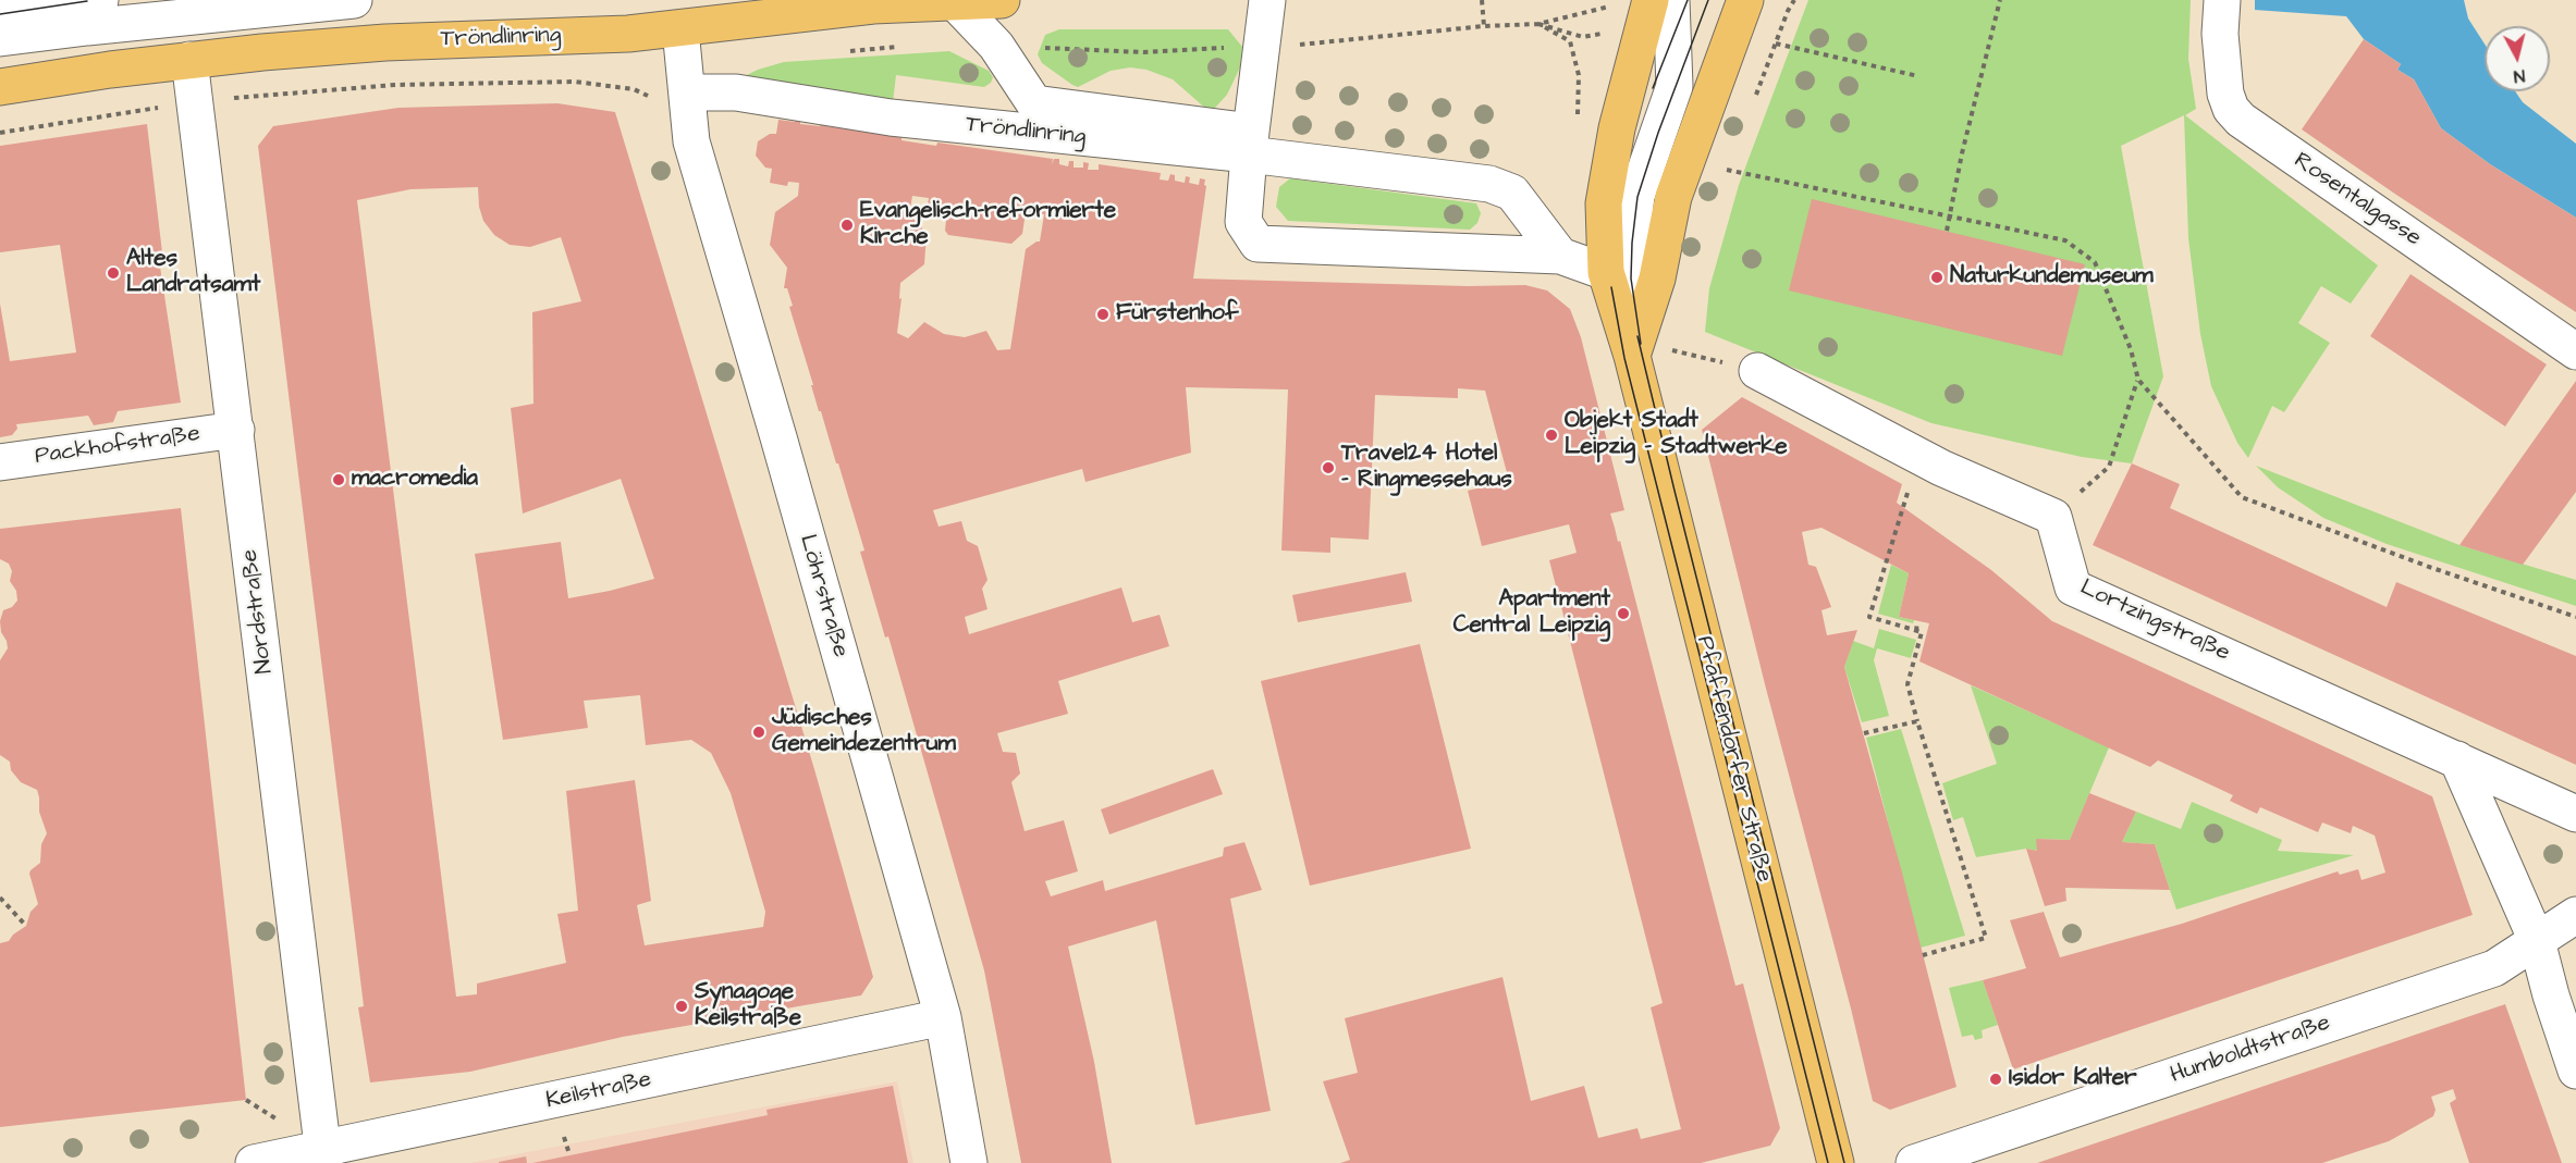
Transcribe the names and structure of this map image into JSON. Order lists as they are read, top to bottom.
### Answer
{
  "streets": {
    "main road": ["Tröndlinring", "Pfaffendorfer Straße"],
    "street": [
      "Rosentalgasse",
      "Packhofstraße",
      "Löhrstraße",
      "Nordstraße",
      "Lortzingstraße",
      "Humboldtstraße",
      "Keilstraße"
    ]
  },
  "crossings": [
    ["Tröndlinring", "Löhrstraße"],
    ["Tröndlinring", "Nordstraße"],
    ["Packhofstraße", "Nordstraße"],
    ["Löhrstraße", "Keilstraße"],
    ["Nordstraße", "Keilstraße"]
  ],
  "places": [
    "Evangelisch-reformierte Kirche",
    "Altes Landratsamt",
    "Naturkundemuseum",
    "Fürstenhof",
    "Objekt Stadt Leipzig - Stadtwerke",
    "Travel24 Hotel - Ringmessehaus",
    "macromedia",
    "Apartment Central Leipzig",
    "Jüdisches Gemeindezentrum",
    "Synagoge Keilstraße",
    "Isidor Kalter"
  ],
  "north": "bottom"
}
